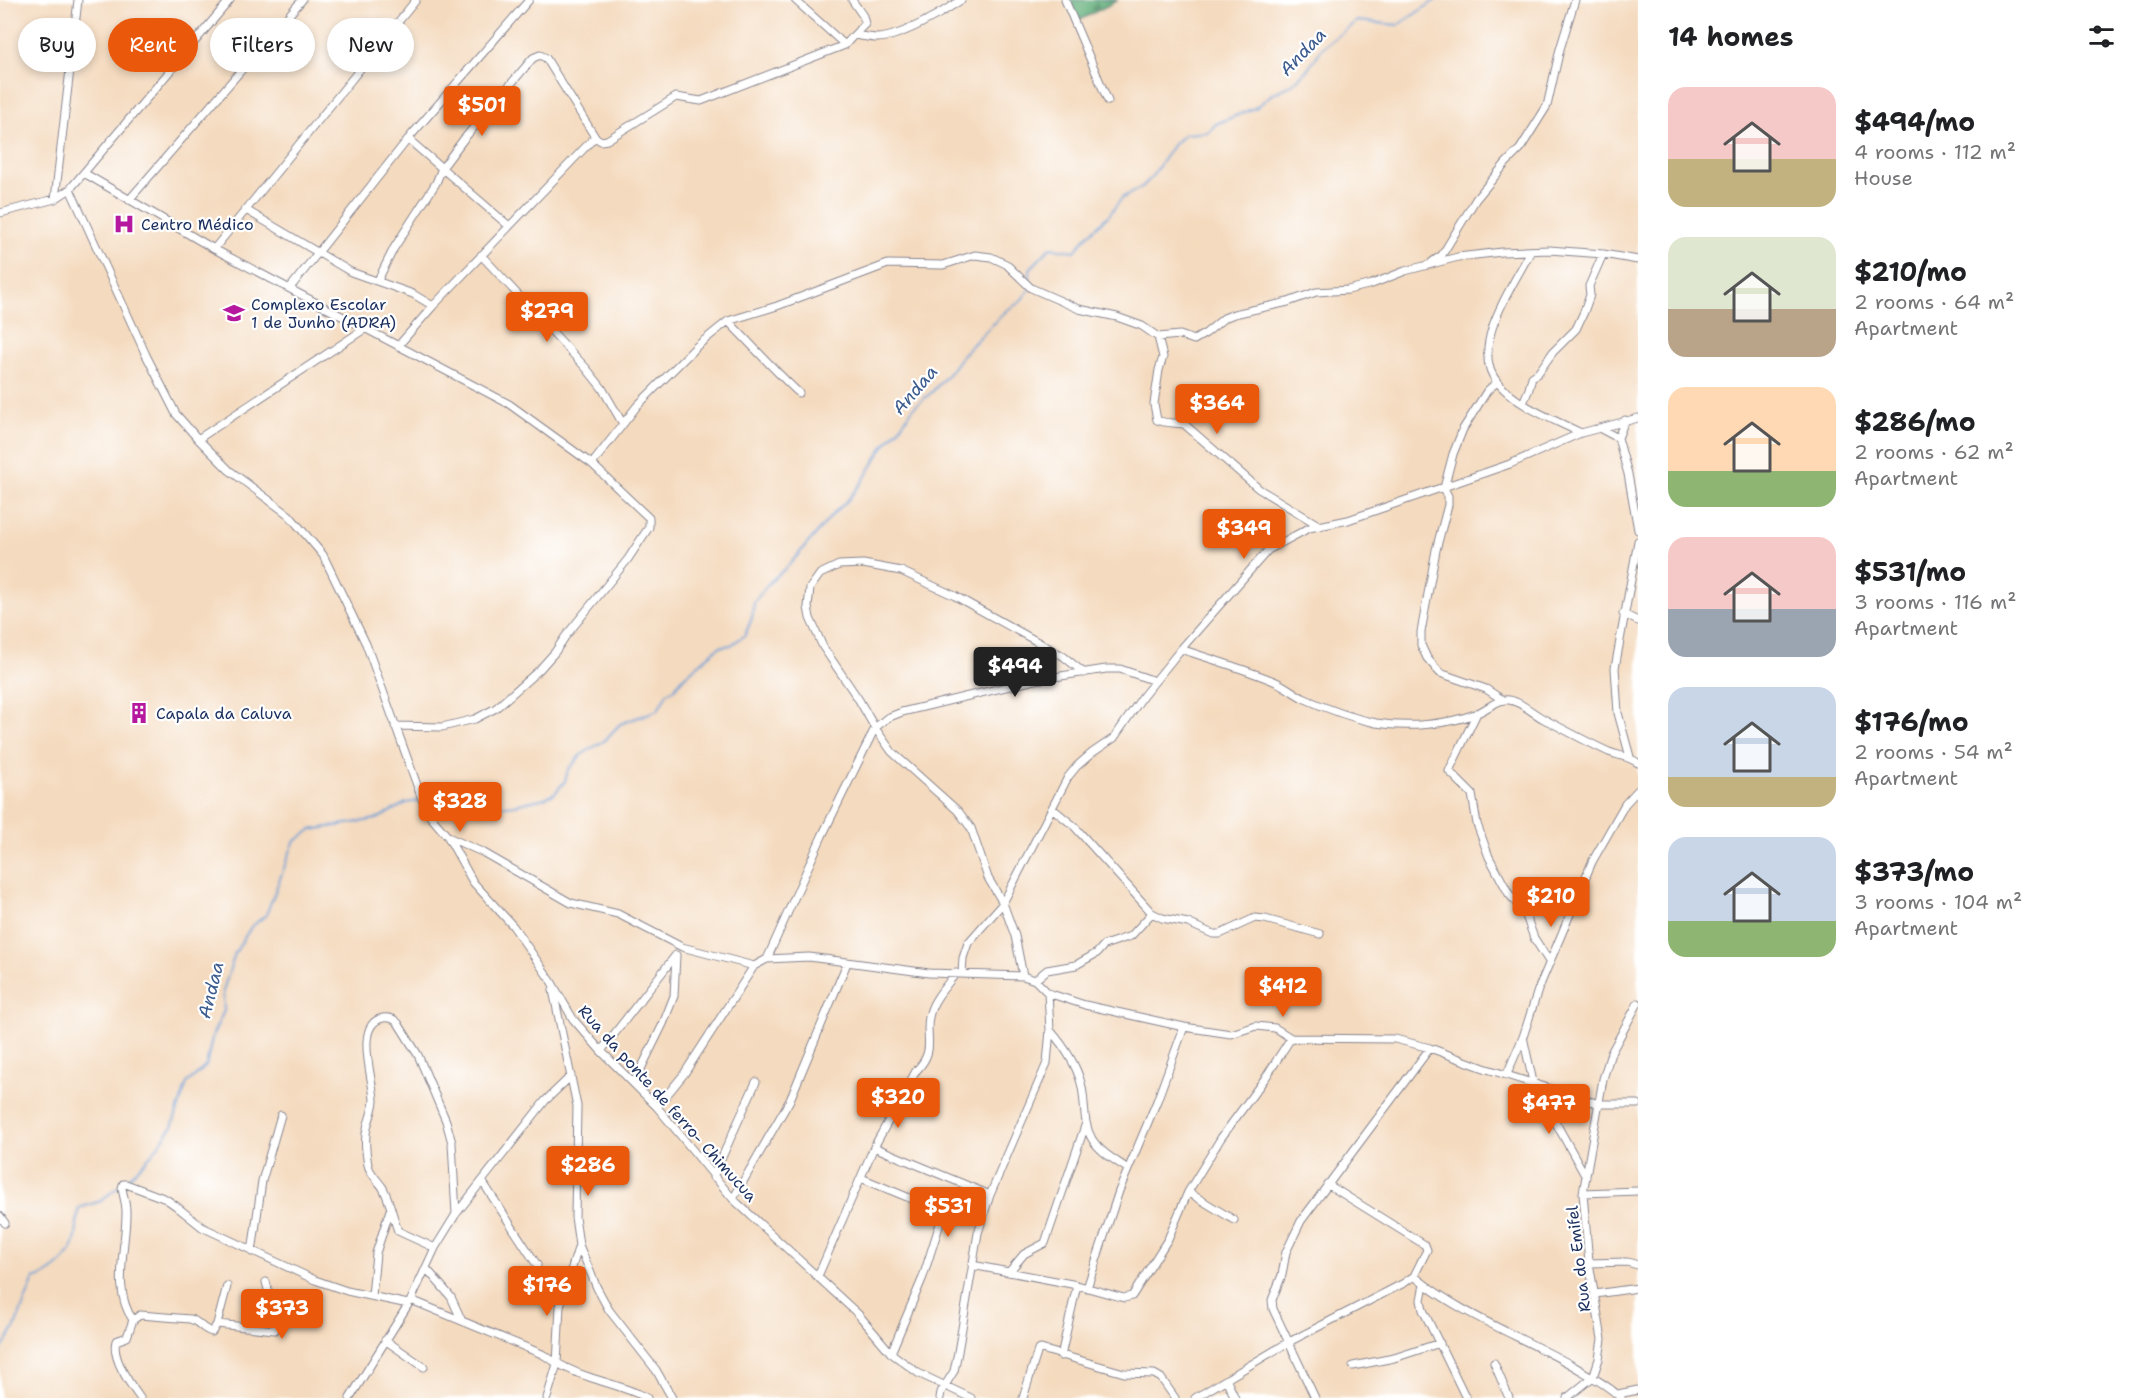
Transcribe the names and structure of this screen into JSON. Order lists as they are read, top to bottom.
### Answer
{
  "streets": {
    "street": ["Rua da ponte de ferro- Chimucua", "Rua do Emifel"]
  },
  "water": ["Andaa"],
  "places": {
    "hospital": ["Centro Médico"],
    "school or university": ["Complexo Escolar 1 de Junho (ADRA)"],
    "building": ["Capala da Caluva"]
  },
  "page": {
    "heading": "14 homes",
    "chip": [
      "Buy",
      "Rent",
      "Filters",
      "New"
    ],
    "list": [
      {
        "name": "$494/mo",
        "note": "4 rooms · 112 m² · House"
      },
      {
        "name": "$210/mo",
        "note": "2 rooms · 64 m² · Apartment"
      },
      {
        "name": "$286/mo",
        "note": "2 rooms · 62 m² · Apartment"
      },
      {
        "name": "$531/mo",
        "note": "3 rooms · 116 m² · Apartment"
      },
      {
        "name": "$176/mo",
        "note": "2 rooms · 54 m² · Apartment"
      },
      {
        "name": "$373/mo",
        "note": "3 rooms · 104 m² · Apartment"
      }
    ],
    "price": [
      "$501",
      "$279",
      "$364",
      "$349",
      "$494",
      "$328",
      "$210",
      "$412",
      "$320",
      "$477",
      "$286",
      "$531",
      "$176",
      "$373"
    ]
  }
}
